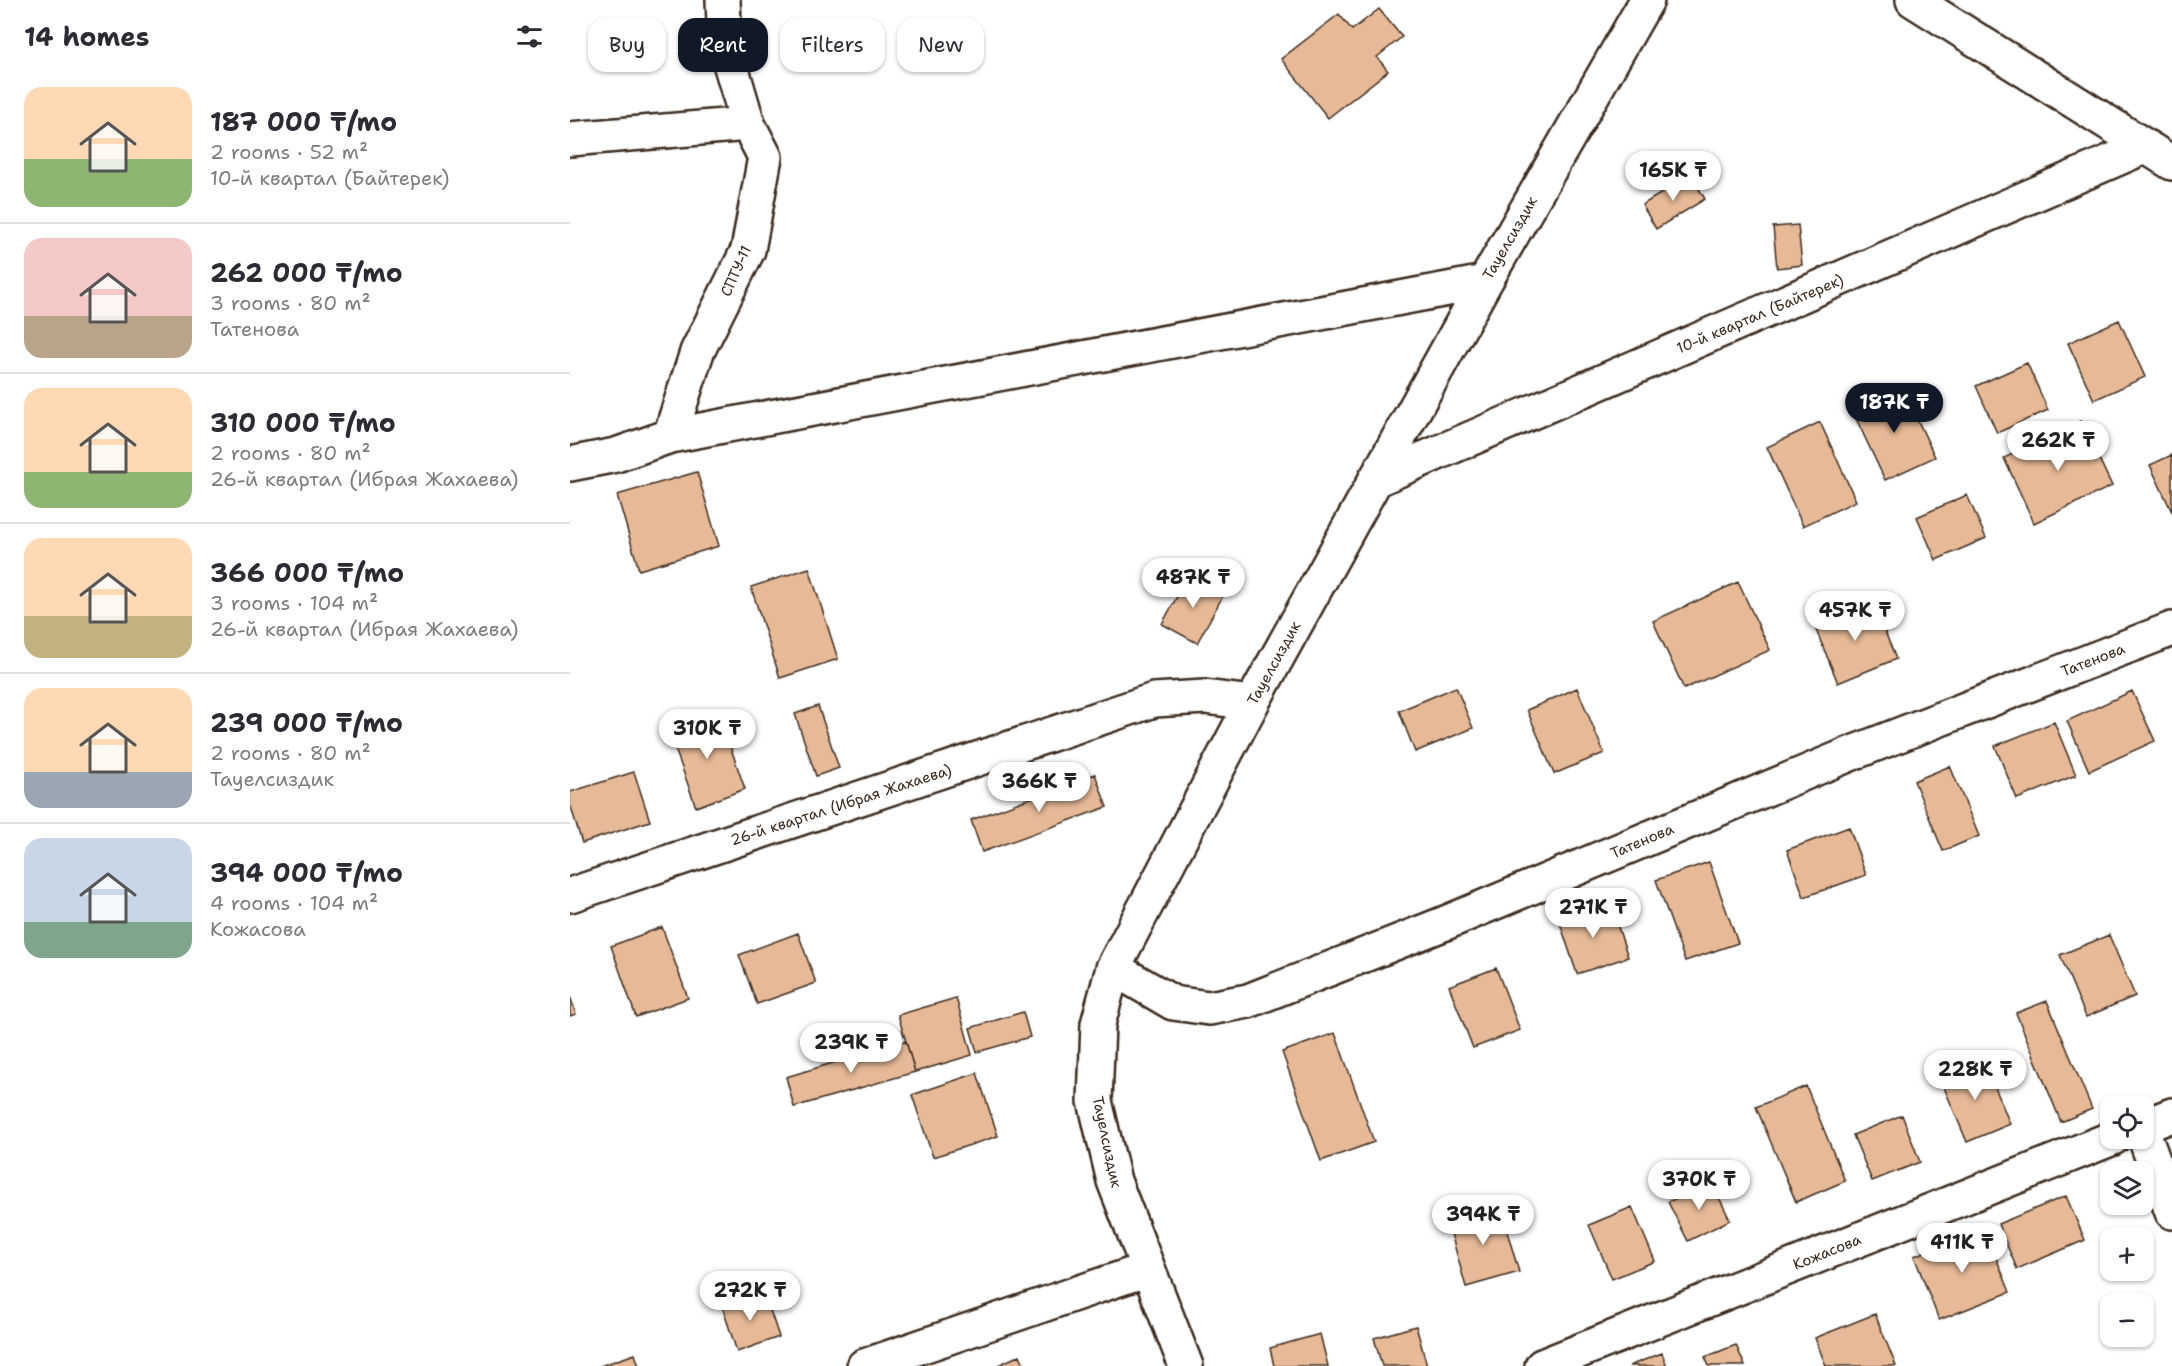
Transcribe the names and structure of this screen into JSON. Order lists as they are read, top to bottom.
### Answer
{
  "streets": {
    "street": [
      "Тауелсиздик",
      "СПТУ-11",
      "10-й квартал (Байтерек)",
      "Татенова",
      "26-й квартал (Ибрая Жахаева)",
      "Кожасова"
    ]
  },
  "crossings": [
    ["Тауелсиздик", "10-й квартал (Байтерек)"],
    ["Тауелсиздик", "Татенова"],
    ["Тауелсиздик", "26-й квартал (Ибрая Жахаева)"]
  ],
  "page": {
    "heading": "14 homes",
    "chip": [
      "Buy",
      "Rent",
      "Filters",
      "New"
    ],
    "list": [
      {
        "name": "187 000 ₸/mo",
        "note": "2 rooms · 52 m² · 10-й квартал (Байтерек)"
      },
      {
        "name": "262 000 ₸/mo",
        "note": "3 rooms · 80 m² · Татенова"
      },
      {
        "name": "310 000 ₸/mo",
        "note": "2 rooms · 80 m² · 26-й квартал (Ибрая Жахаева)"
      },
      {
        "name": "366 000 ₸/mo",
        "note": "3 rooms · 104 m² · 26-й квартал (Ибрая Жахаева)"
      },
      {
        "name": "239 000 ₸/mo",
        "note": "2 rooms · 80 m² · Тауелсиздик"
      },
      {
        "name": "394 000 ₸/mo",
        "note": "4 rooms · 104 m² · Кожасова"
      }
    ],
    "price": [
      "165K ₸",
      "187K ₸",
      "262K ₸",
      "487K ₸",
      "457K ₸",
      "310K ₸",
      "366K ₸",
      "271K ₸",
      "239K ₸",
      "228K ₸",
      "370K ₸",
      "394K ₸",
      "411K ₸",
      "272K ₸"
    ],
    "map_buttons": ["+", "−"]
  }
}
